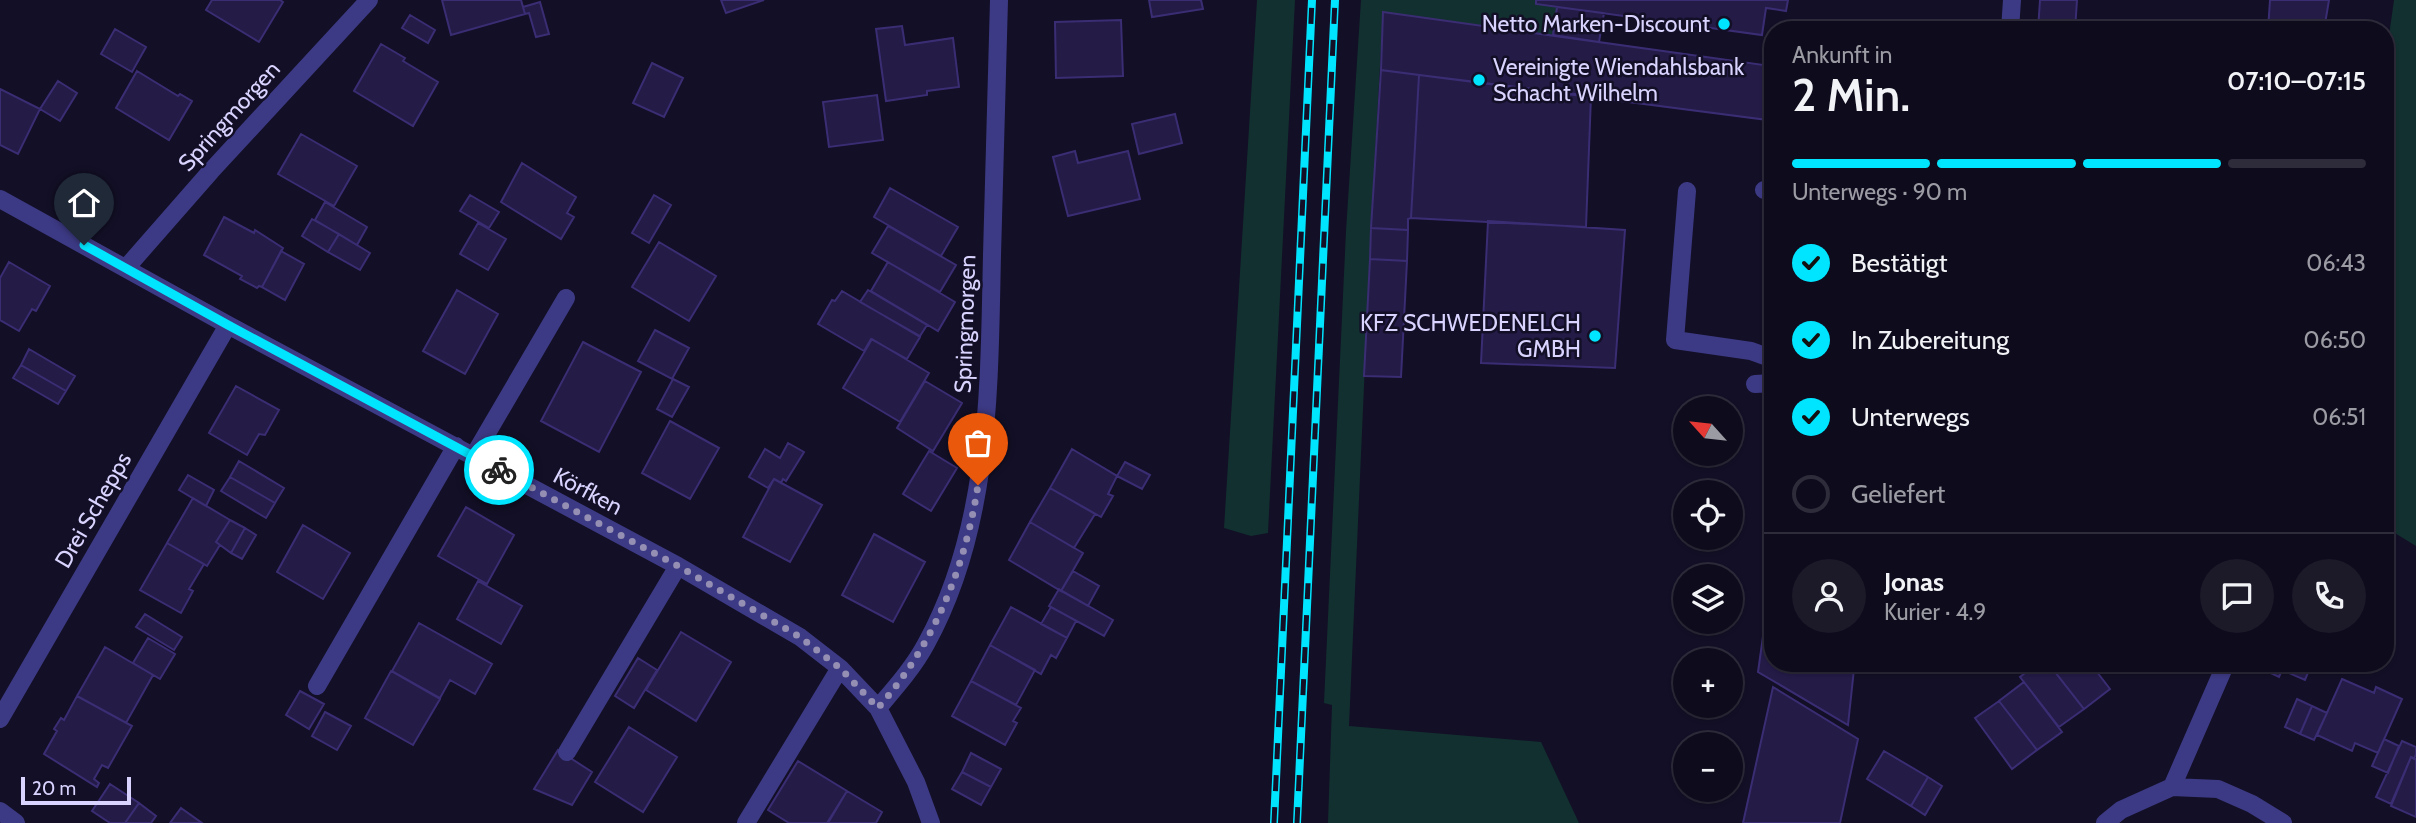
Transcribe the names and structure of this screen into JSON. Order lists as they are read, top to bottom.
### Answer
{
  "streets": {
    "street": ["Springmorgen", "Körfken", "Drei Schepps"]
  },
  "crossings": [
    ["Springmorgen", "Körfken"],
    ["Körfken", "Drei Schepps"]
  ],
  "places": ["Netto Marken-Discount", "Vereinigte Wiendahlsbank Schacht Wilhelm", "KFZ SCHWEDENELCH GMBH"],
  "scale_bar": "20 m",
  "north": "top left",
  "page": {
    "heading": ["2 Min.", "Ankunft in", "07:10–07:15"],
    "panel": ["Jonas", "Kurier · 4.9"],
    "bar": "Unterwegs · 90 m",
    "list": [
      ["Bestätigt", "06:43"],
      ["In Zubereitung", "06:50"],
      ["Unterwegs", "06:51"],
      "Geliefert"
    ],
    "map_buttons": ["+", "−"],
    "scale": "20 m"
  }
}
